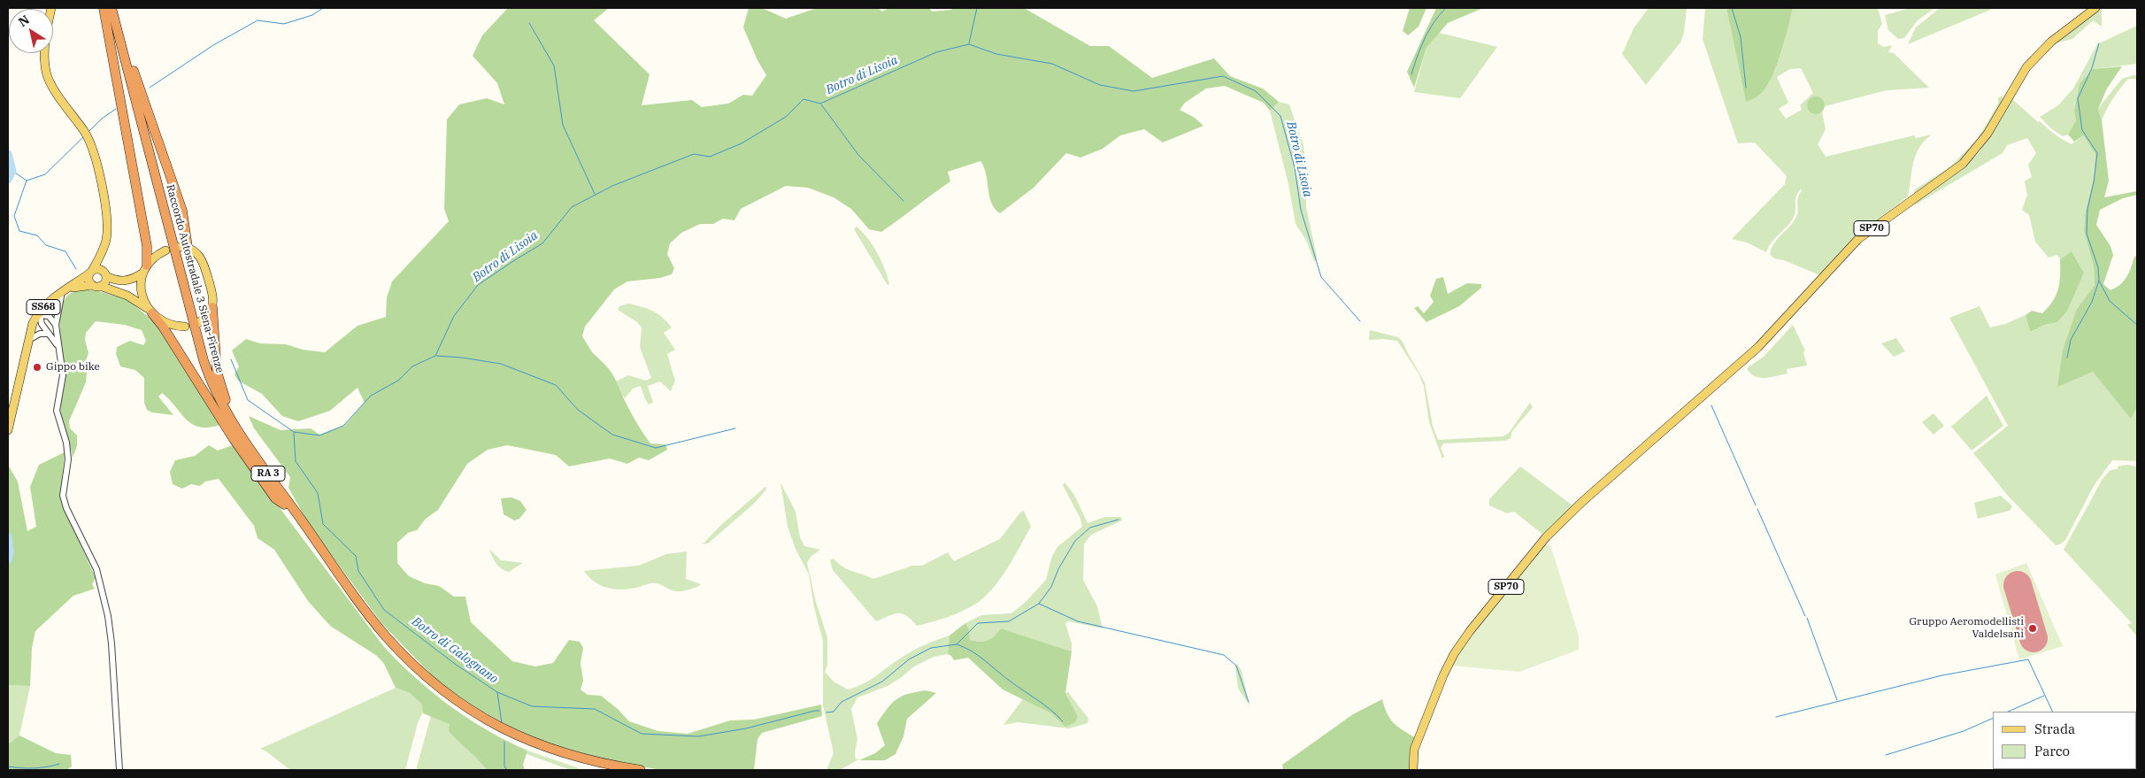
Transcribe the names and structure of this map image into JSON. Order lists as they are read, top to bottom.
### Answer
{
  "streets": {
    "highway": ["Raccordo Autostradale 3 Siena-Firenze", "RA 3"],
    "main road": ["SP70", "SS68"]
  },
  "water": ["Botro di Lisoia", "Botro di Galognano"],
  "places": ["Gippo bike", "Gruppo Aeromodellisti Valdelsani"],
  "legend": ["Strada", "Parco"],
  "north": "top left"
}
